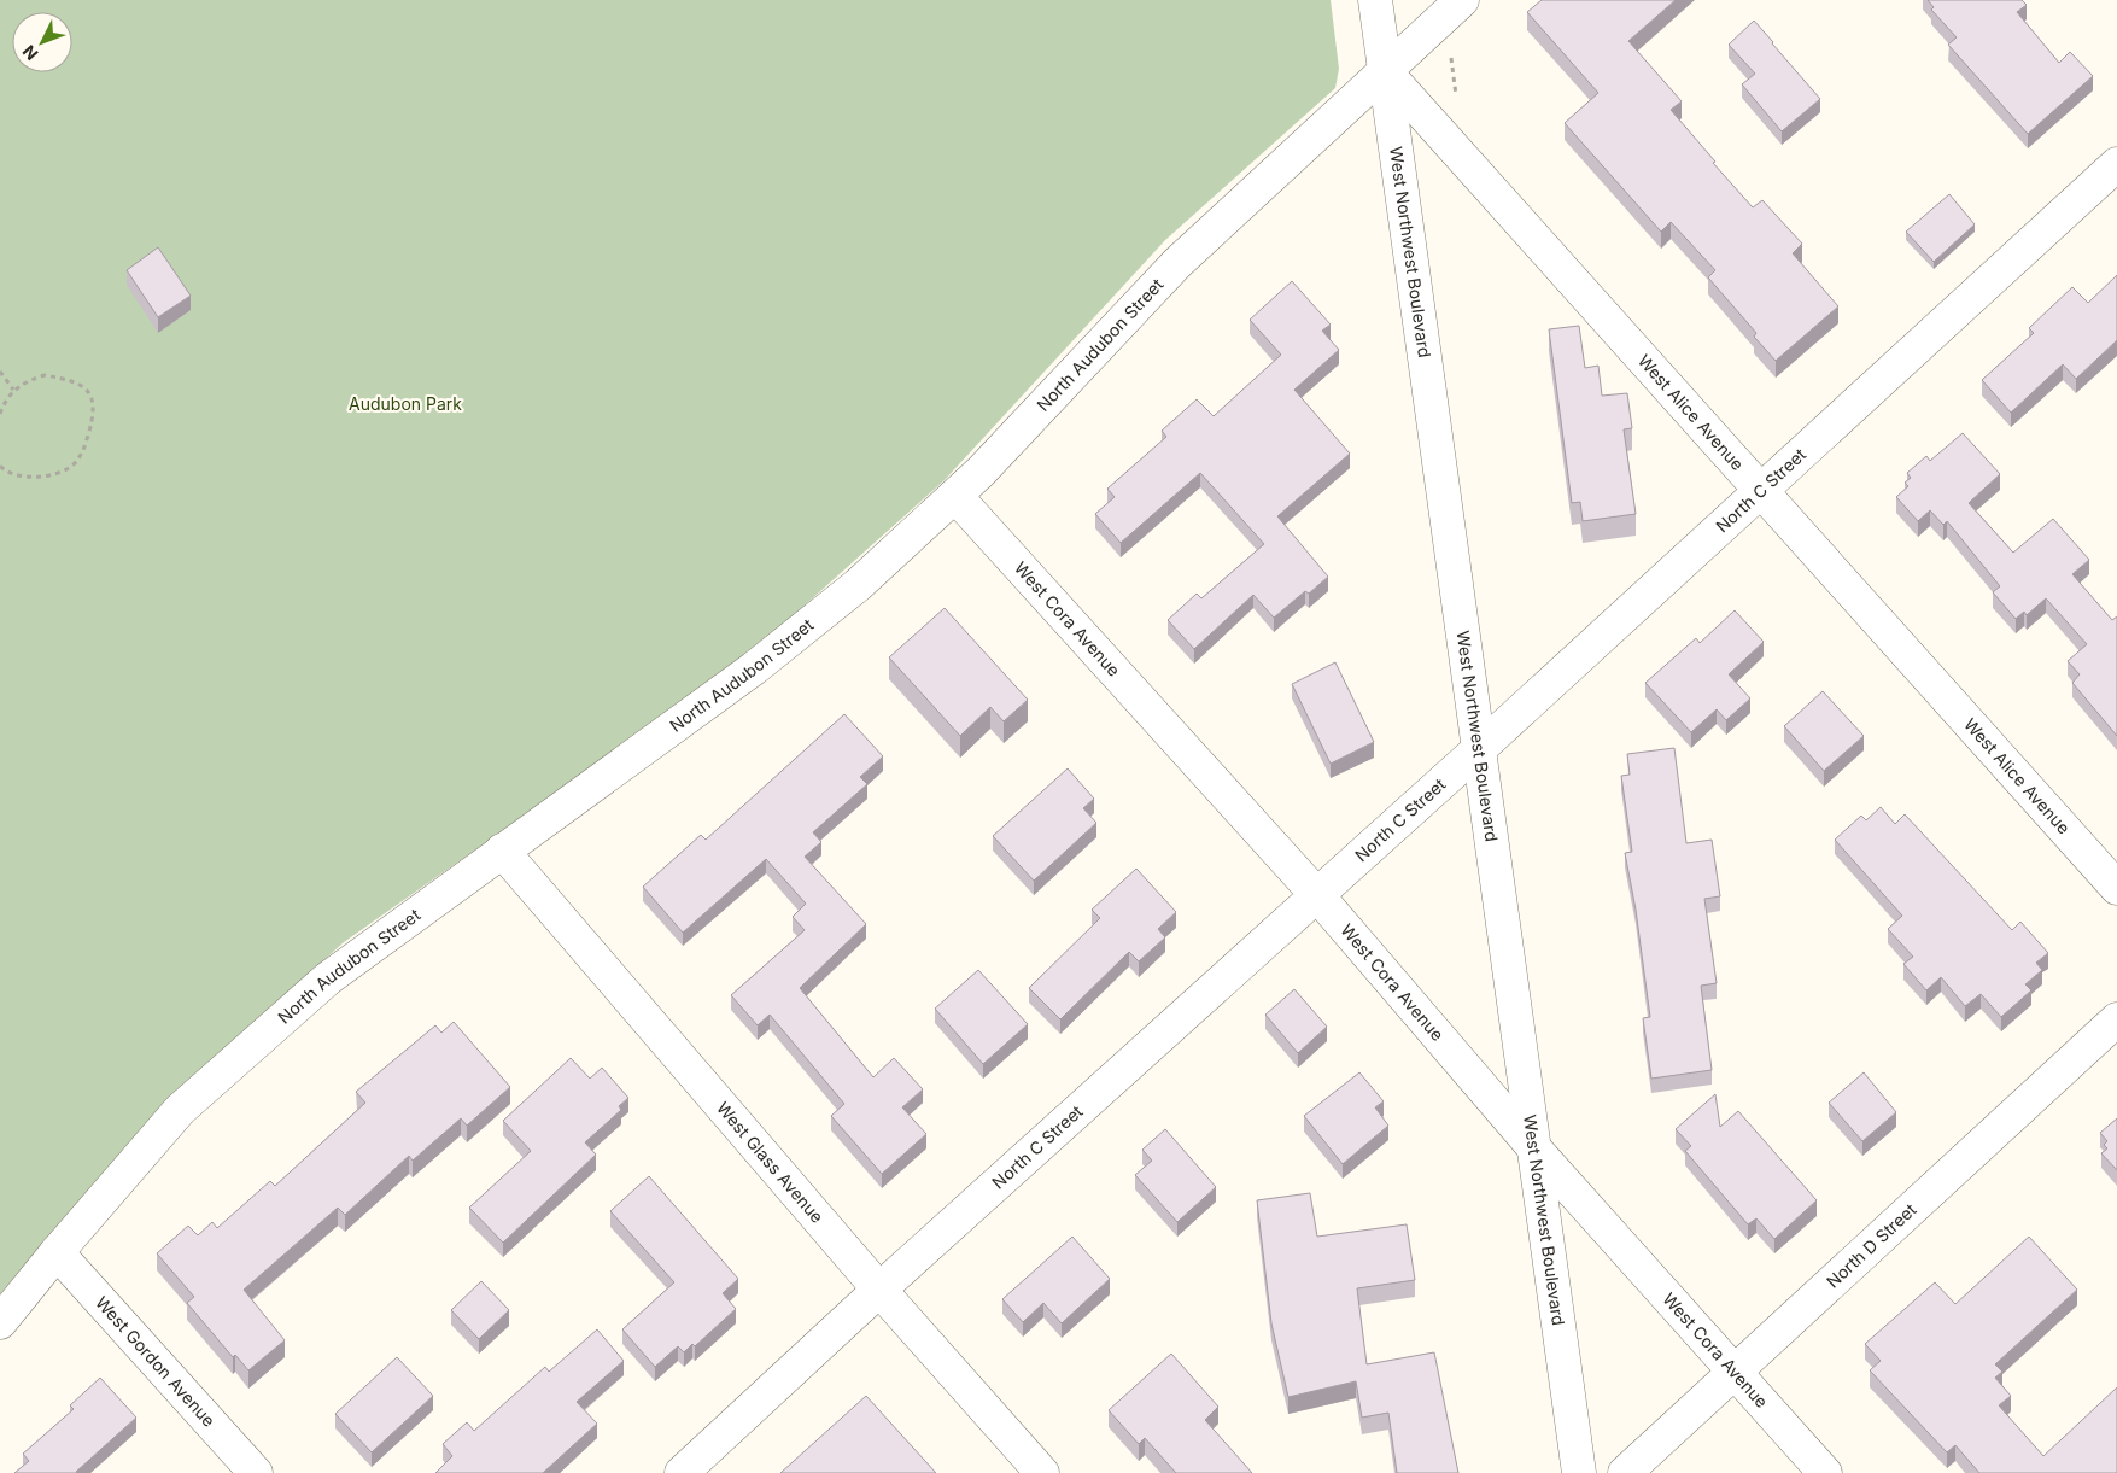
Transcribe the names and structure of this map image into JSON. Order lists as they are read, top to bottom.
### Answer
{
  "streets": {
    "street": [
      "West Northwest Boulevard",
      "North Audubon Street",
      "West Alice Avenue",
      "North C Street",
      "West Cora Avenue",
      "West Glass Avenue",
      "North D Street",
      "West Gordon Avenue"
    ]
  },
  "crossings": [
    ["West Northwest Boulevard", "North Audubon Street"],
    ["West Northwest Boulevard", "West Alice Avenue"],
    ["West Northwest Boulevard", "North C Street"],
    ["West Northwest Boulevard", "West Cora Avenue"],
    ["North Audubon Street", "West Alice Avenue"],
    ["North Audubon Street", "West Cora Avenue"],
    ["North Audubon Street", "West Glass Avenue"],
    ["North Audubon Street", "West Gordon Avenue"],
    ["West Alice Avenue", "North C Street"],
    ["North C Street", "West Cora Avenue"],
    ["North C Street", "West Glass Avenue"],
    ["West Cora Avenue", "North D Street"]
  ],
  "parks": ["Audubon Park"],
  "north": "bottom left"
}
